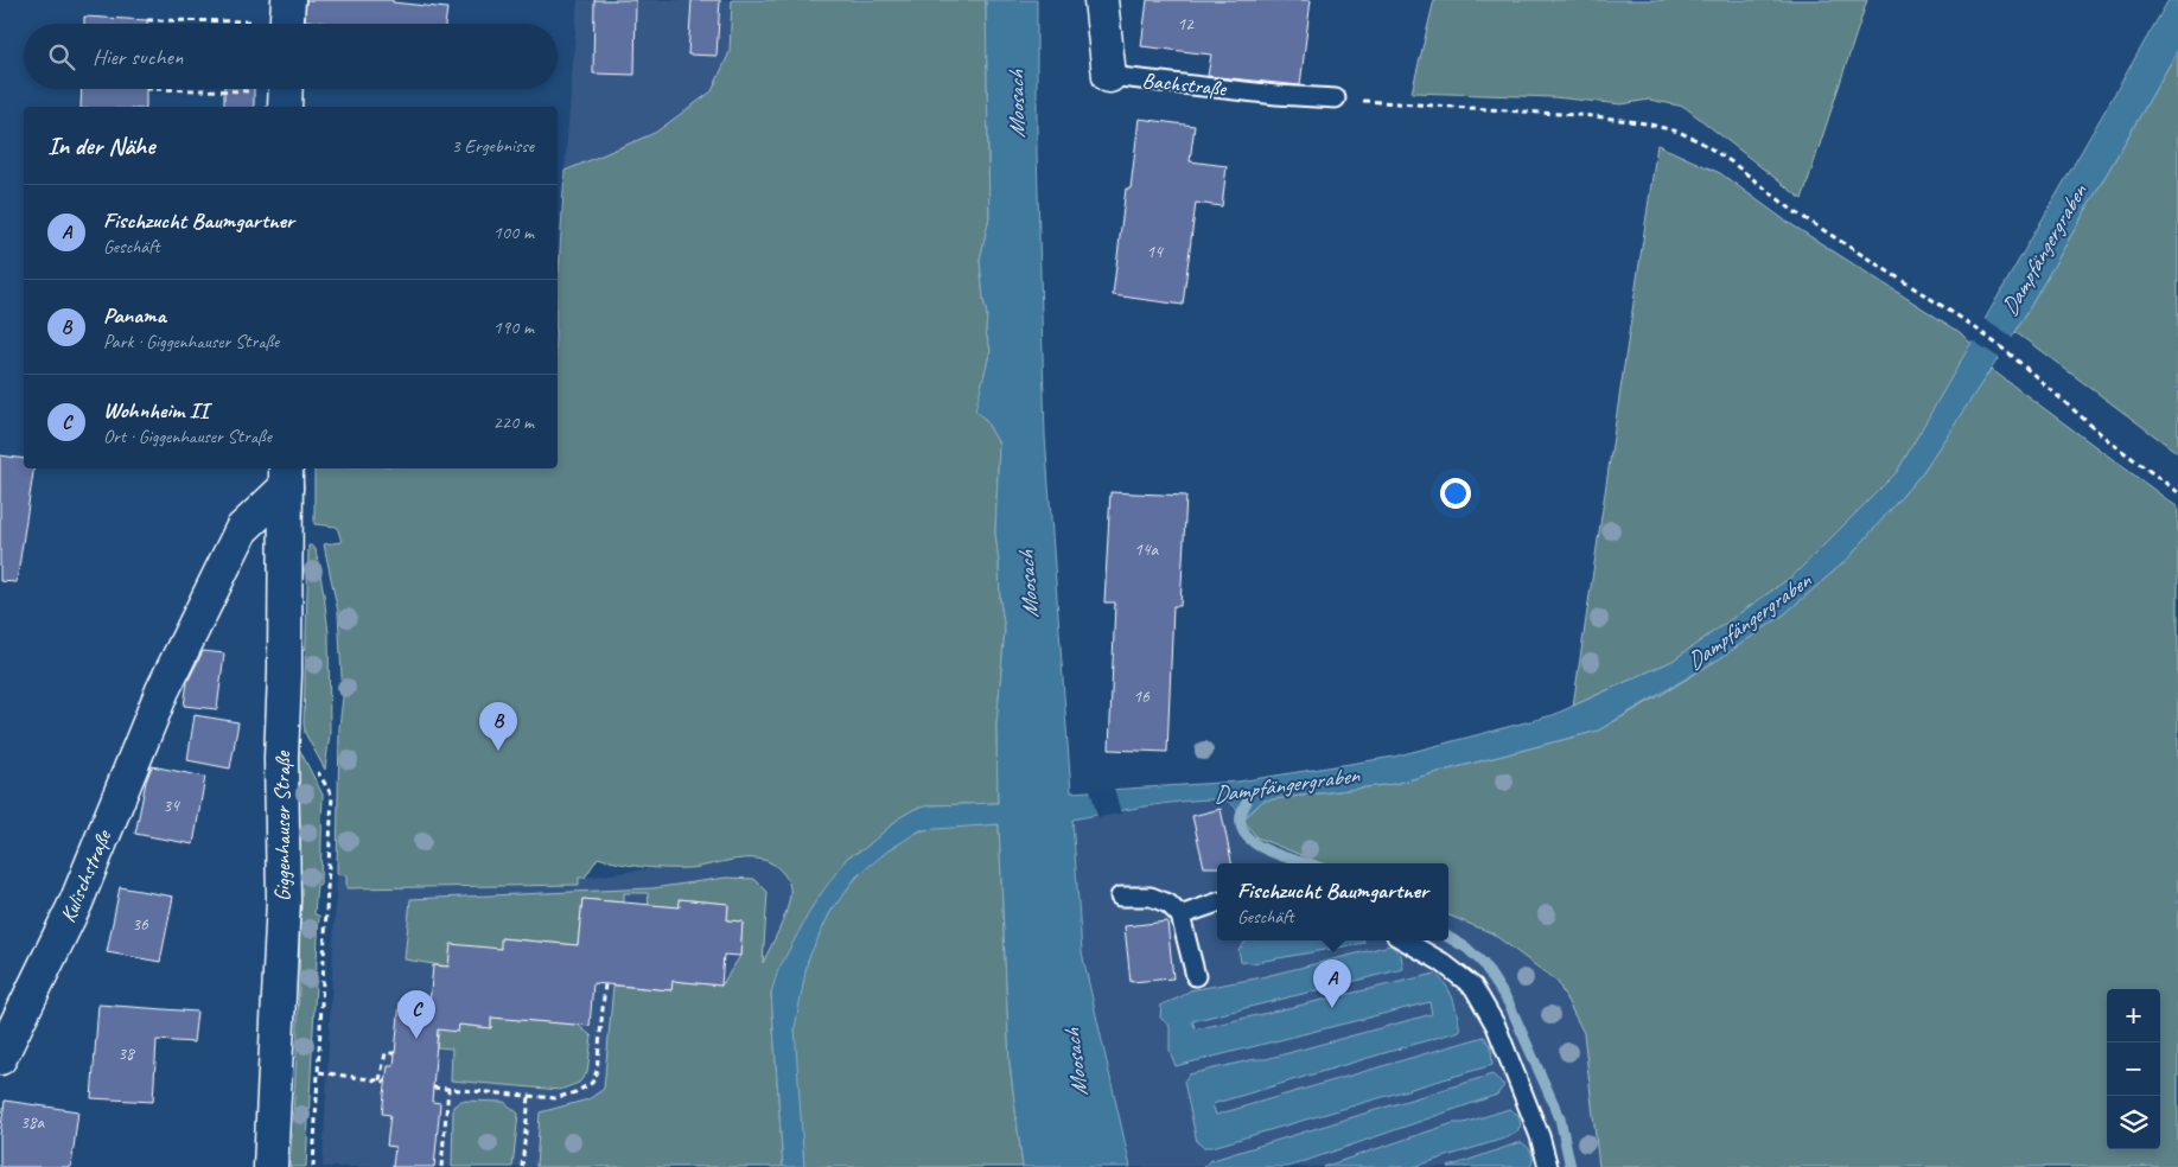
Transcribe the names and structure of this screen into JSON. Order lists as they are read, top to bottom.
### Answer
{
  "streets": {
    "street": ["Bachstraße", "Giggenhauser Straße", "Kulischstraße"]
  },
  "crossings": [
    ["Giggenhauser Straße", "Kulischstraße"]
  ],
  "water": ["Moosach", "Dampfängergraben"],
  "house_numbers": [
    "12",
    "14",
    "14a",
    "16",
    "34",
    "36",
    "38",
    "38a"
  ],
  "page": {
    "search": "Hier suchen",
    "heading": ["In der Nähe", "3 Ergebnisse"],
    "list": [
      {
        "mark": "A",
        "name": "Fischzucht Baumgartner",
        "note": "Geschäft",
        "value": "100 m"
      },
      {
        "mark": "B",
        "name": "Panama",
        "note": "Park · Giggenhauser Straße",
        "value": "190 m"
      },
      {
        "mark": "C",
        "name": "Wohnheim II",
        "note": "Ort · Giggenhauser Straße",
        "value": "220 m"
      }
    ],
    "pins": ["B", "A", "C"],
    "popup": ["Fischzucht Baumgartner", "Geschäft"],
    "map_buttons": ["+", "−"]
  }
}
